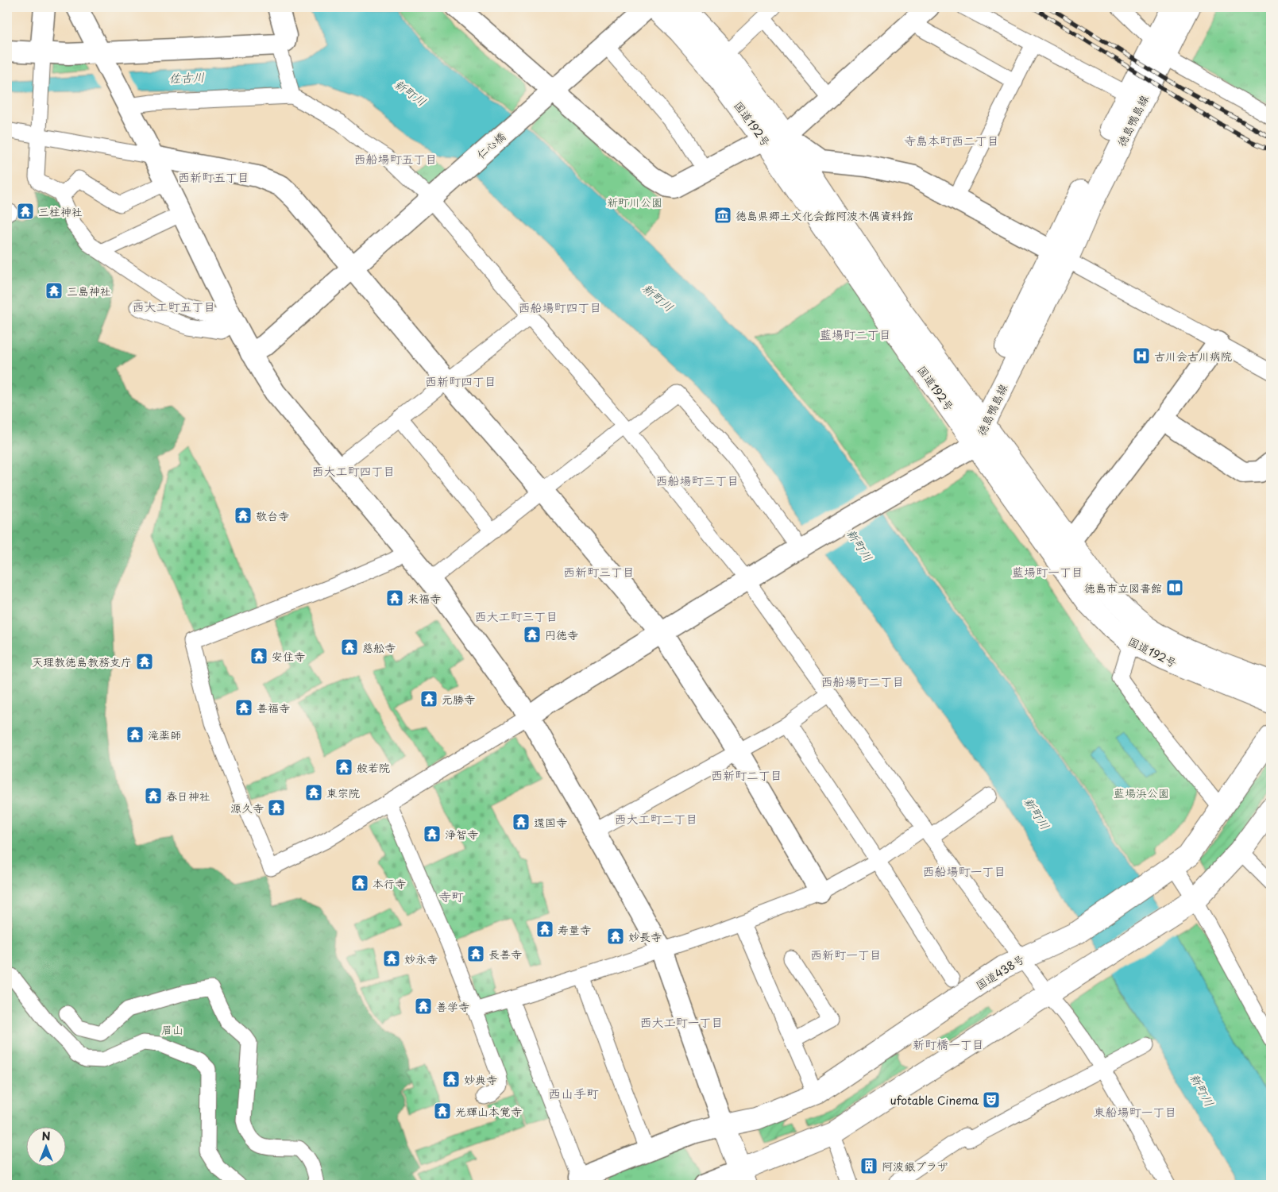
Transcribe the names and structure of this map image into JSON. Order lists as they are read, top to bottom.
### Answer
{
  "streets": {
    "main road": ["徳島鴨島線", "国道192号", "国道438号"],
    "street": ["仁心橋"]
  },
  "crossings": [
    ["徳島鴨島線", "国道192号"]
  ],
  "districts": [
    "寺島本町西二丁目",
    "西船場町五丁目",
    "西新町五丁目",
    "西大工町五丁目",
    "西船場町四丁目",
    "藍場町二丁目",
    "西新町四丁目",
    "西大工町四丁目",
    "西船場町三丁目",
    "西新町三丁目",
    "藍場町一丁目",
    "西大工町三丁目",
    "西船場町二丁目",
    "西新町二丁目",
    "西大工町二丁目",
    "西船場町一丁目",
    "寺町",
    "西新町一丁目",
    "西大工町一丁目",
    "新町橋一丁目",
    "西山手町",
    "東船場町一丁目"
  ],
  "water": ["佐古川", "新町川"],
  "parks": ["新町川公園", "藍場浜公園", "眉山"],
  "places": {
    "temple": [
      "三柱神社",
      "三島神社",
      "敬台寺",
      "来福寺",
      "円徳寺",
      "慈舩寺",
      "安住寺",
      "天理教徳島教務支庁",
      "元勝寺",
      "善福寺",
      "滝薬師",
      "般若院",
      "東宗院",
      "春日神社",
      "源久寺",
      "還国寺",
      "浄智寺",
      "本行寺",
      "寿量寺",
      "妙長寺",
      "長善寺",
      "妙永寺",
      "善学寺",
      "妙典寺",
      "光輝山本覚寺"
    ],
    "museum": ["徳島県郷土文化会館阿波木偶資料館"],
    "hospital": ["古川会古川病院"],
    "library": ["徳島市立図書館"],
    "theatre": ["ufotable Cinema"],
    "building": ["阿波銀プラザ"]
  },
  "north": "top"
}
